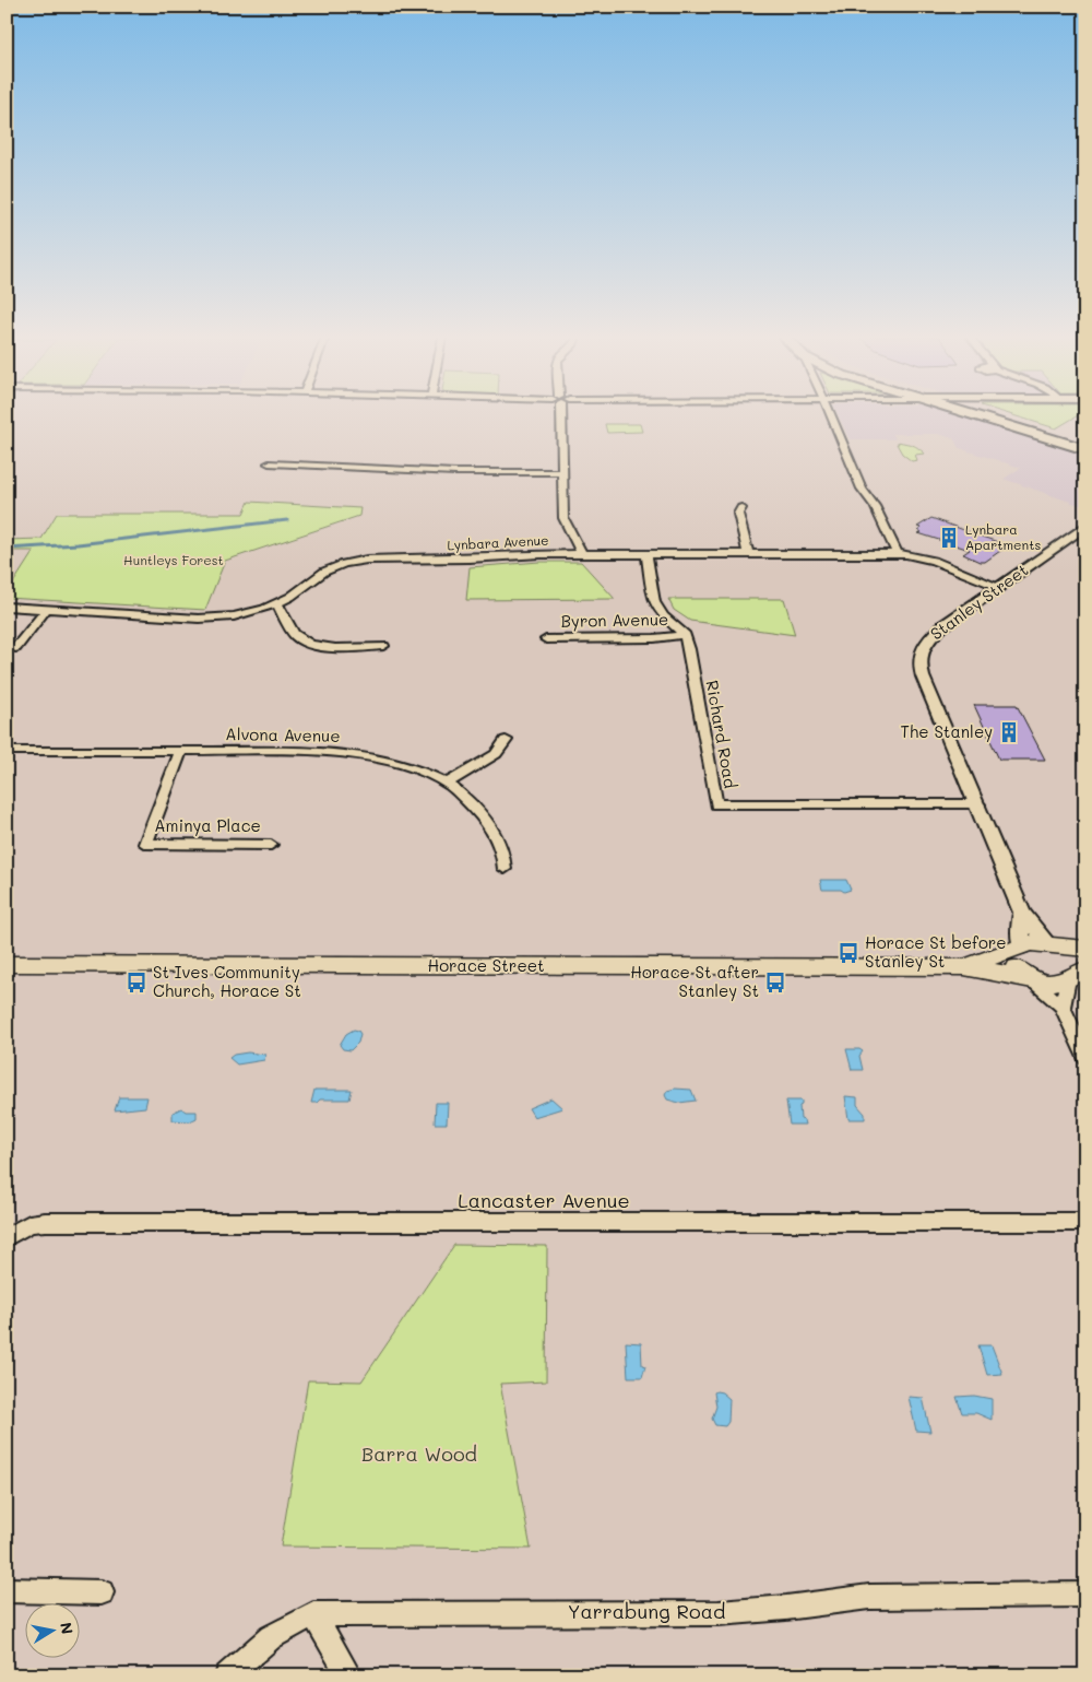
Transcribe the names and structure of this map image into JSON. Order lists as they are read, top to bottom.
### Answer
{
  "streets": {
    "main road": ["Horace Street"],
    "street": [
      "Lynbara Avenue",
      "Stanley Street",
      "Byron Avenue",
      "Richard Road",
      "Alvona Avenue",
      "Aminya Place",
      "Lancaster Avenue",
      "Yarrabung Road"
    ]
  },
  "crossings": [
    ["Lynbara Avenue", "Stanley Street"],
    ["Stanley Street", "Richard Road"],
    ["Stanley Street", "Horace Street"],
    ["Byron Avenue", "Richard Road"],
    ["Alvona Avenue", "Aminya Place"]
  ],
  "parks": ["Huntleys Forest", "Barra Wood"],
  "places": {
    "building": ["Lynbara Apartments", "The Stanley"],
    "bus stop": ["Horace St before Stanley St", "St Ives Community Church, Horace St", "Horace St after Stanley St"]
  },
  "north": "right"
}
